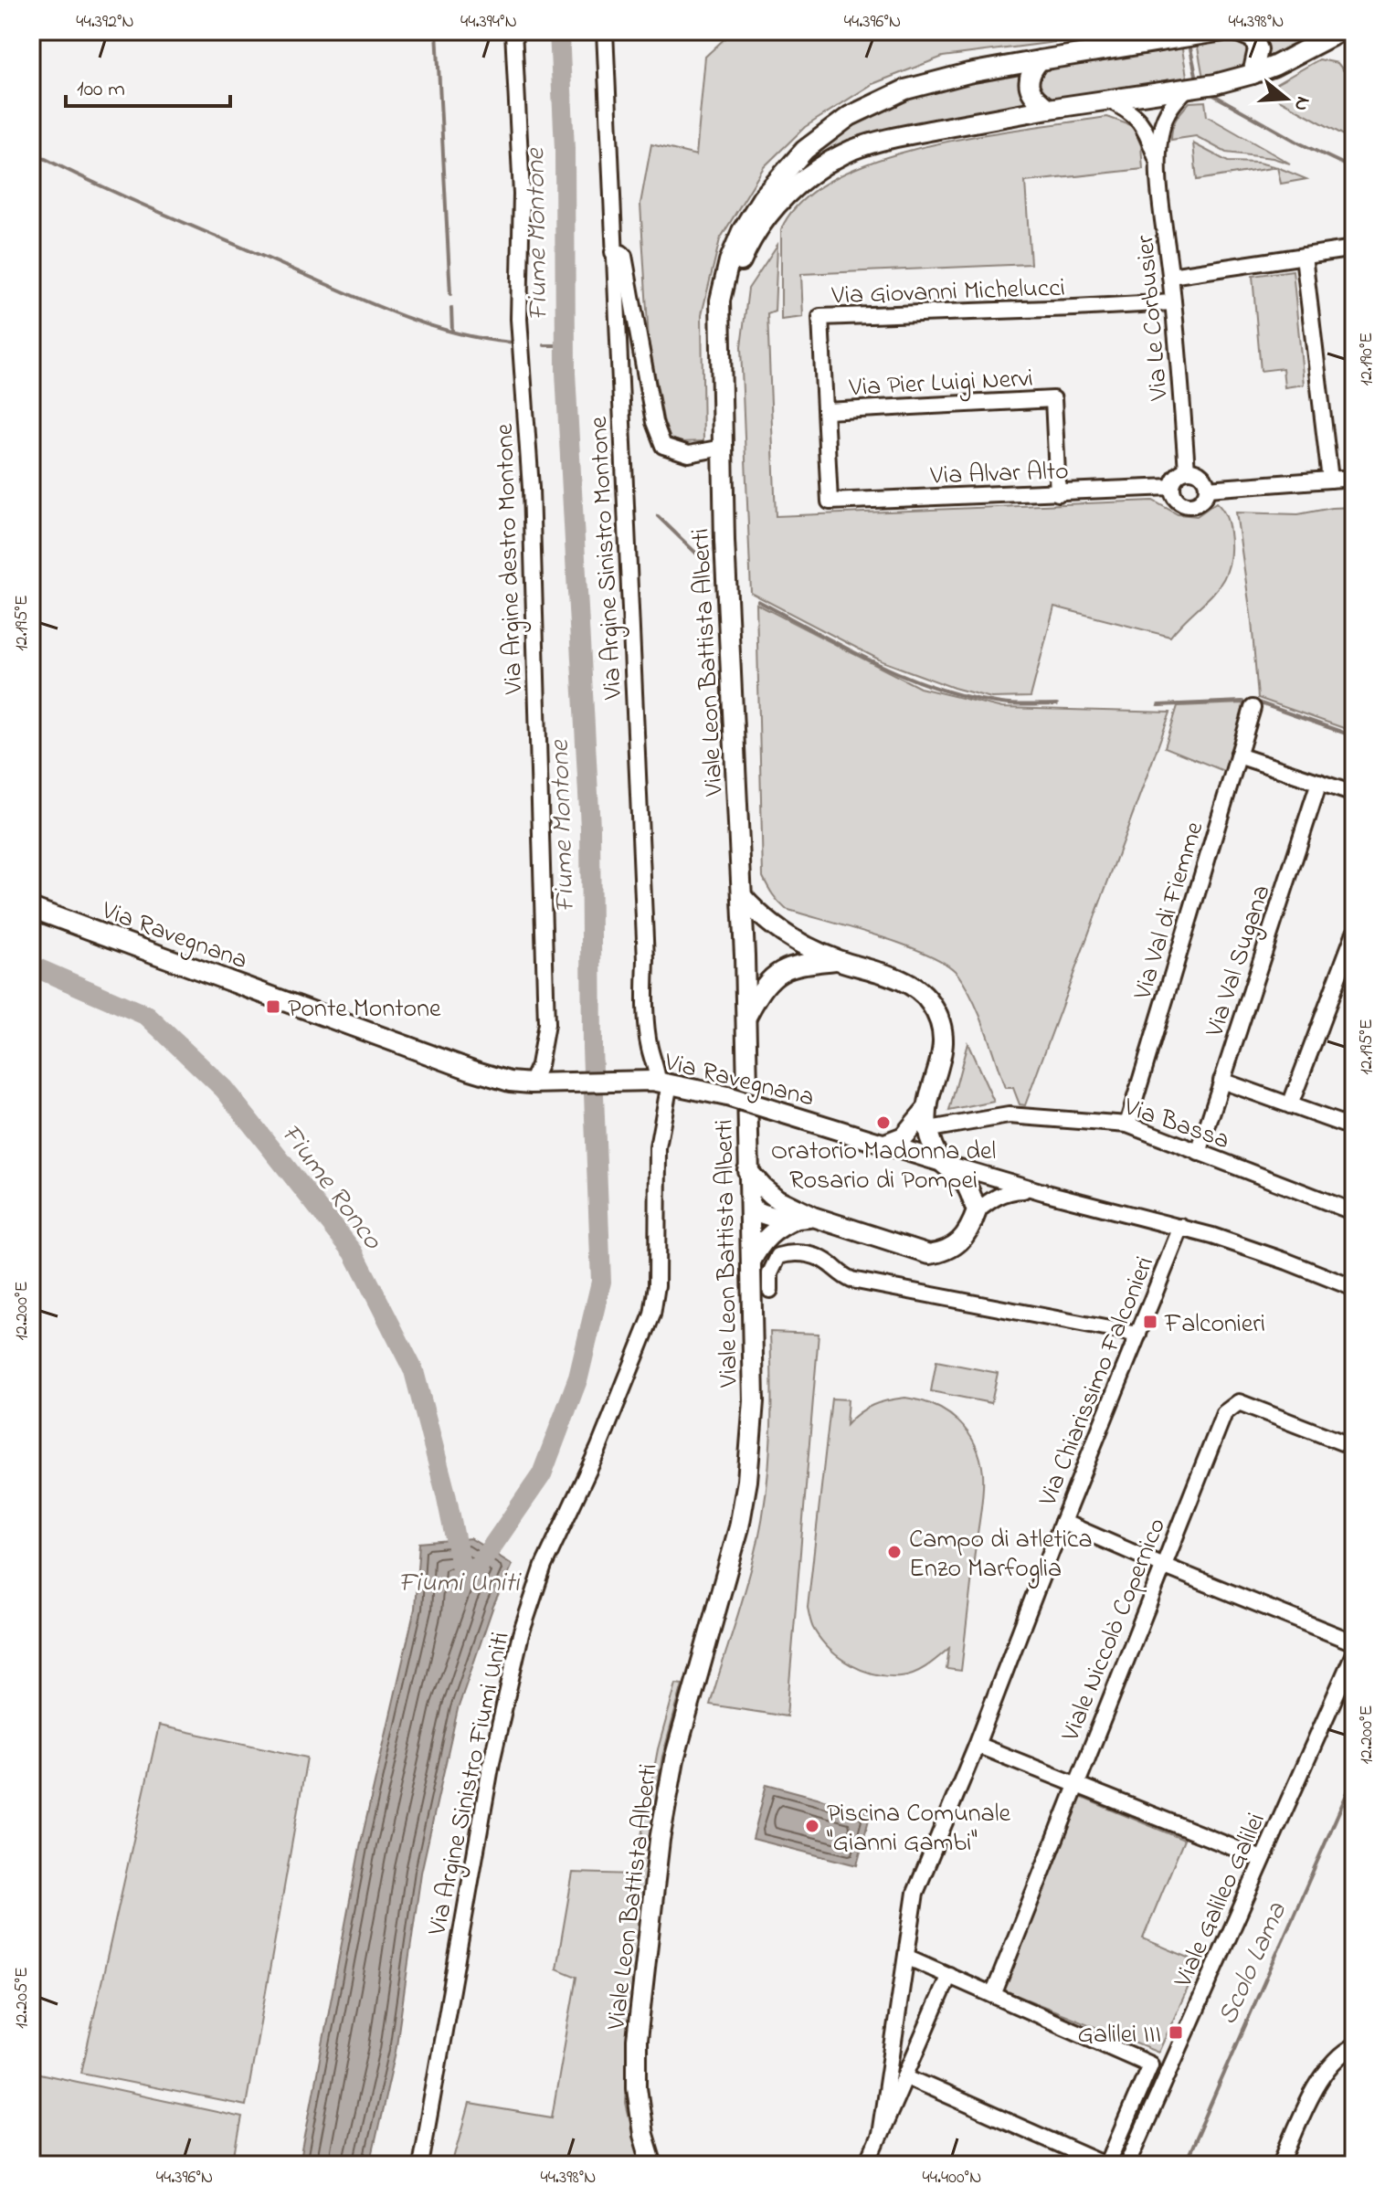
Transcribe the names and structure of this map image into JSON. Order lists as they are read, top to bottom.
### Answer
{
  "streets": {
    "main road": ["Viale Leon Battista Alberti", "Via Ravegnana"],
    "street": [
      "Via Giovanni Michelucci",
      "Via Le Corbusier",
      "Via Pier Luigi Nervi",
      "Via Alvar Alto",
      "Via Argine Sinistro Montone",
      "Via Argine destro Montone",
      "Via Val di Fiemme",
      "Via Val Sugana",
      "Via Bassa",
      "Via Chiarissimo Falconieri",
      "Viale Niccolò Copernico",
      "Via Argine Sinistro Fiumi Uniti",
      "Viale Galileo Galilei"
    ]
  },
  "crossings": [
    ["Via Giovanni Michelucci", "Via Le Corbusier"],
    ["Via Giovanni Michelucci", "Via Pier Luigi Nervi"],
    ["Via Giovanni Michelucci", "Via Alvar Alto"],
    ["Via Le Corbusier", "Via Alvar Alto"],
    ["Via Le Corbusier", "Viale Leon Battista Alberti"],
    ["Via Pier Luigi Nervi", "Via Alvar Alto"],
    ["Via Argine Sinistro Montone", "Via Ravegnana"],
    ["Via Argine Sinistro Montone", "Via Argine Sinistro Fiumi Uniti"],
    ["Via Argine destro Montone", "Via Ravegnana"],
    ["Via Val di Fiemme", "Via Bassa"],
    ["Via Ravegnana", "Via Chiarissimo Falconieri"],
    ["Via Ravegnana", "Via Argine Sinistro Fiumi Uniti"],
    ["Via Val Sugana", "Via Bassa"]
  ],
  "water": [
    "Fiume Montone",
    "Fiume Ronco",
    "Fiumi Uniti",
    "Scolo Lama"
  ],
  "places": {
    "transit": ["Ponte Montone", "Falconieri", "Galilei III"],
    "other": ["Oratorio Madonna del Rosario di Pompei", "Campo di atletica Enzo Marfoglia", "Piscina Comunale \"Gianni Gambi\""]
  },
  "scale_bar": "100 m",
  "north": "right",
  "coordinates": [
    "44.392°N",
    "44.394°N",
    "44.396°N",
    "44.398°N",
    "12.190°E",
    "12.195°E",
    "12.200°E",
    "12.205°E",
    "44.400°N"
  ]
}
